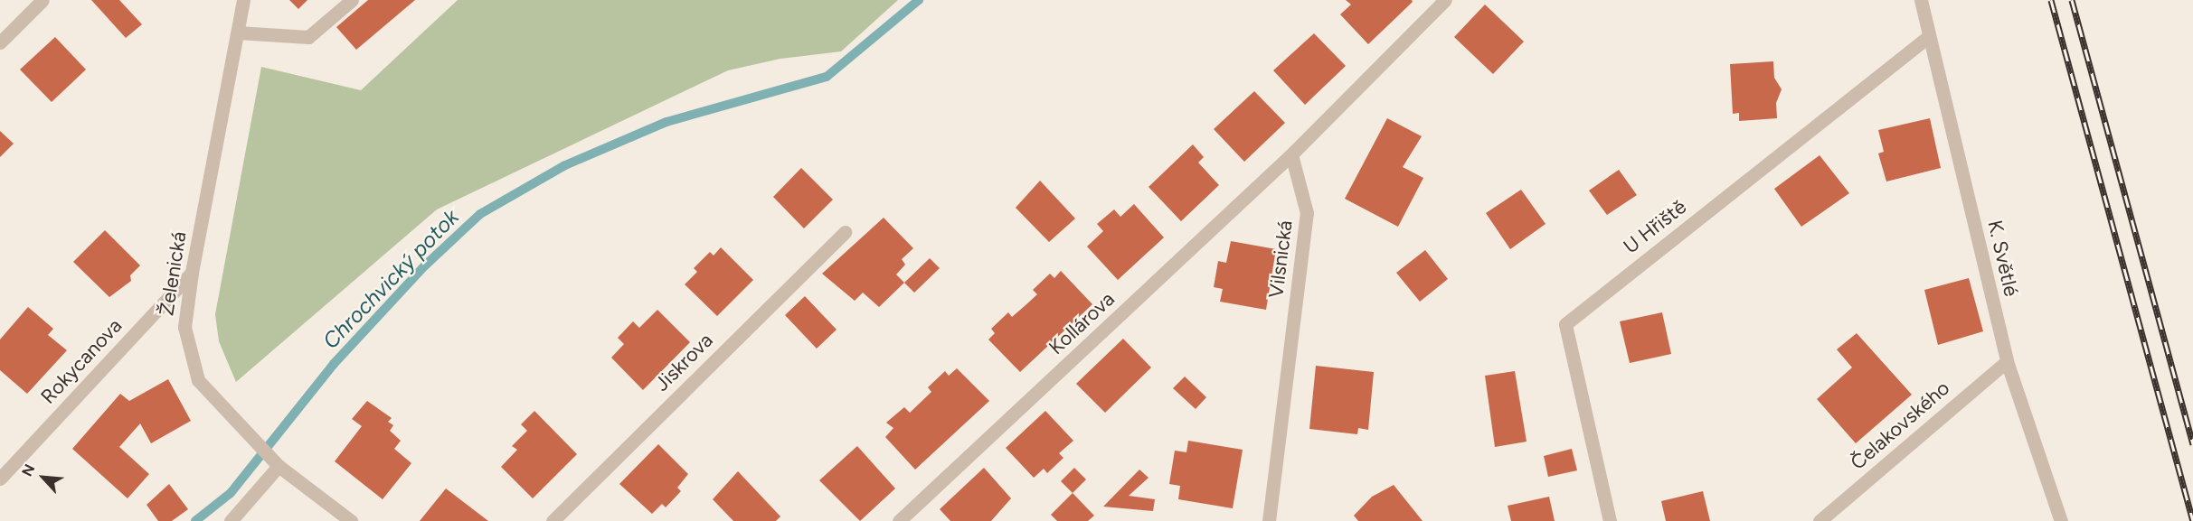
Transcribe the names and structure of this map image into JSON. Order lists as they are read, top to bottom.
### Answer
{
  "streets": {
    "street": [
      "U Hřiště",
      "K. Světlé",
      "Vilsnická",
      "Želenická",
      "Kollárova",
      "Rokycanova",
      "Jiskrova",
      "Čelakovského"
    ]
  },
  "crossings": [
    ["U Hřiště", "K. Světlé"],
    ["K. Světlé", "Čelakovského"],
    ["Vilsnická", "Kollárova"],
    ["Želenická", "Rokycanova"]
  ],
  "water": ["Chrochvický potok"],
  "north": "top left"
}
